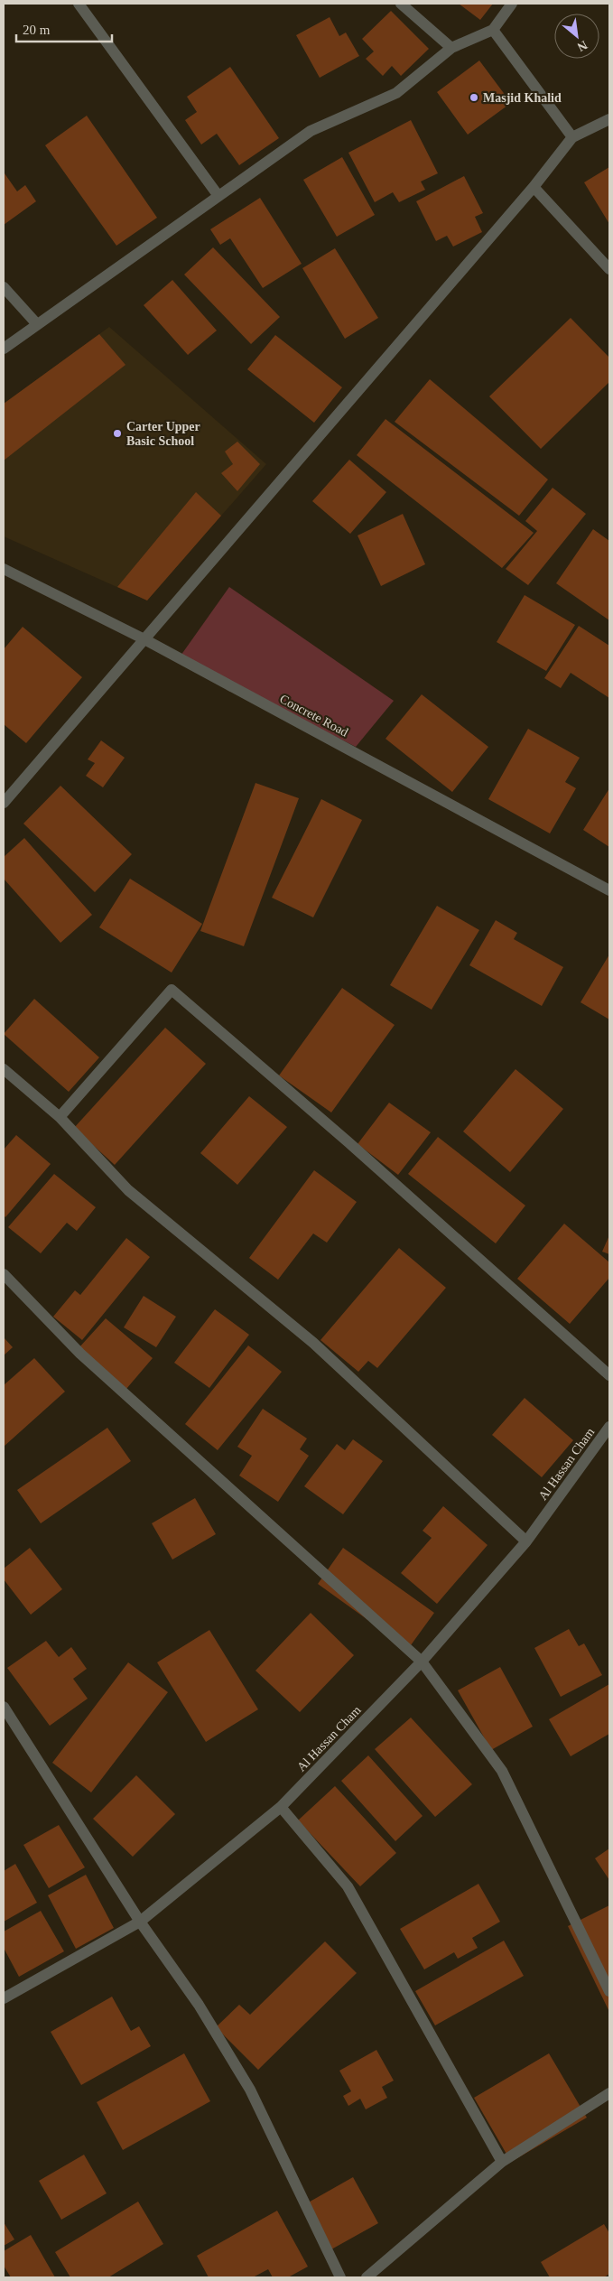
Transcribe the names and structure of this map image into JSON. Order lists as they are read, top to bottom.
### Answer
{
  "streets": {
    "street": ["Concrete Road", "Al Hassan Cham"]
  },
  "places": ["Masjid Khalid", "Carter Upper Basic School"],
  "scale_bar": "20 m",
  "north": "bottom right"
}
